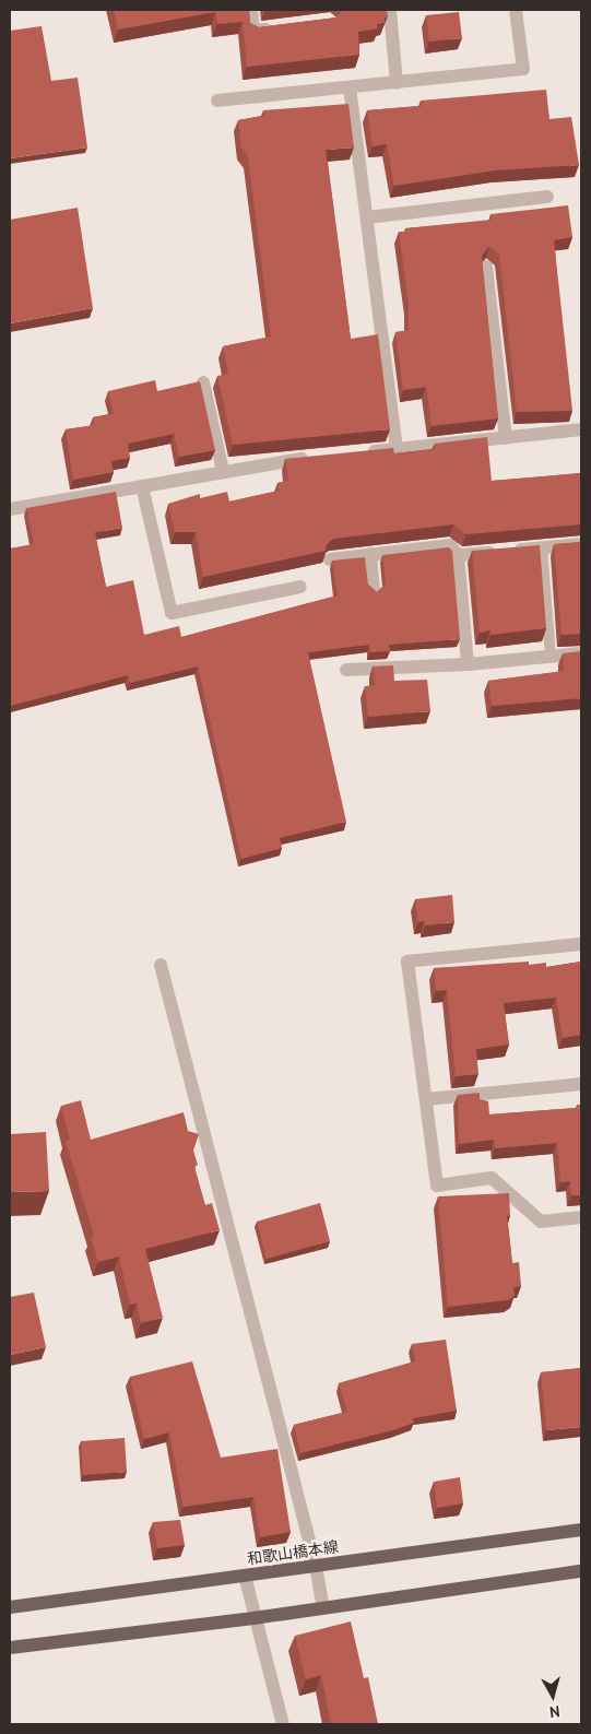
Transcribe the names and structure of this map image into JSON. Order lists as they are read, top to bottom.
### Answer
{
  "streets": {
    "main road": ["和歌山橋本線"]
  },
  "north": "bottom"
}
